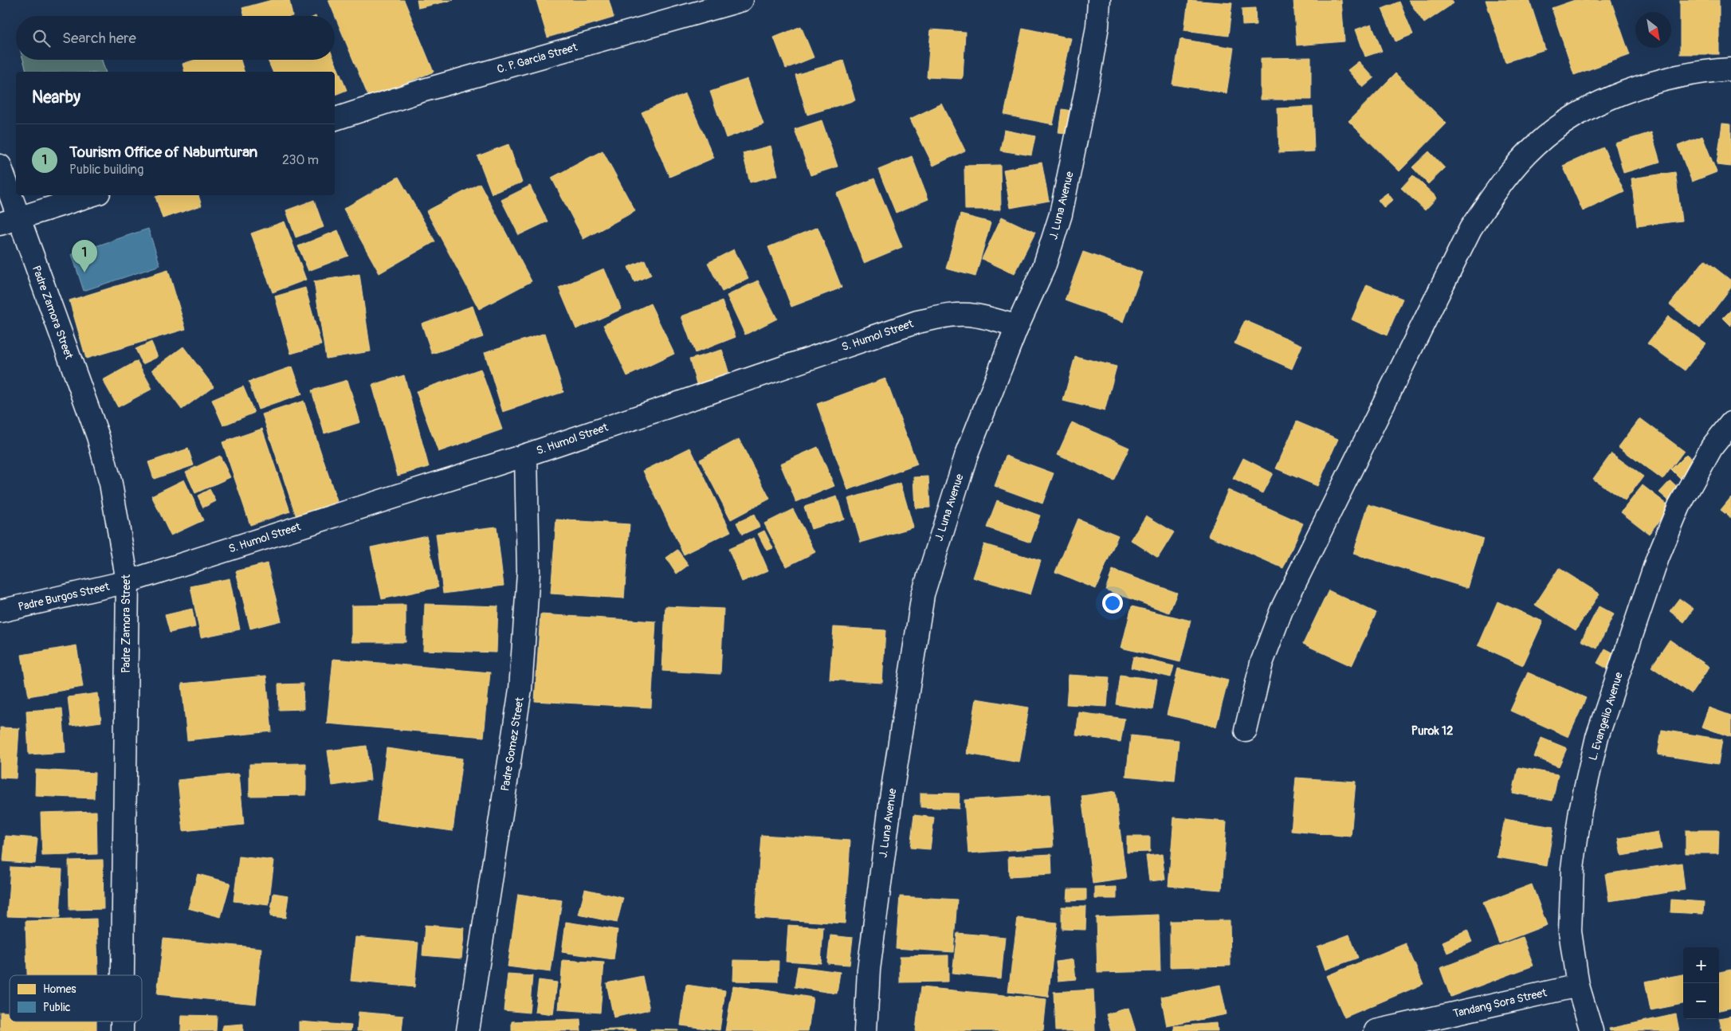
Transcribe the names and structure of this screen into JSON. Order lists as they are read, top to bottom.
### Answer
{
  "streets": {
    "street": [
      "C. P. Garcia Street",
      "J. Luna Avenue",
      "Padre Zamora Street",
      "S. Humol Street",
      "Padre Burgos Street",
      "L. Evangelio Avenue",
      "Padre Gomez Street",
      "Tandang Sora Street"
    ]
  },
  "crossings": [
    ["J. Luna Avenue", "S. Humol Street"],
    ["Padre Zamora Street", "S. Humol Street"],
    ["Padre Zamora Street", "Padre Burgos Street"],
    ["S. Humol Street", "Padre Burgos Street"],
    ["S. Humol Street", "Padre Gomez Street"],
    ["L. Evangelio Avenue", "Tandang Sora Street"]
  ],
  "districts": ["Purok 12"],
  "legend": ["Homes", "Public"],
  "north": "bottom right",
  "page": {
    "search": "Search here",
    "heading": "Nearby",
    "list": [
      {
        "mark": "1",
        "name": "Tourism Office of Nabunturan",
        "note": "Public building",
        "value": "230 m"
      }
    ],
    "pins": "1",
    "map_buttons": ["+", "−"]
  }
}
